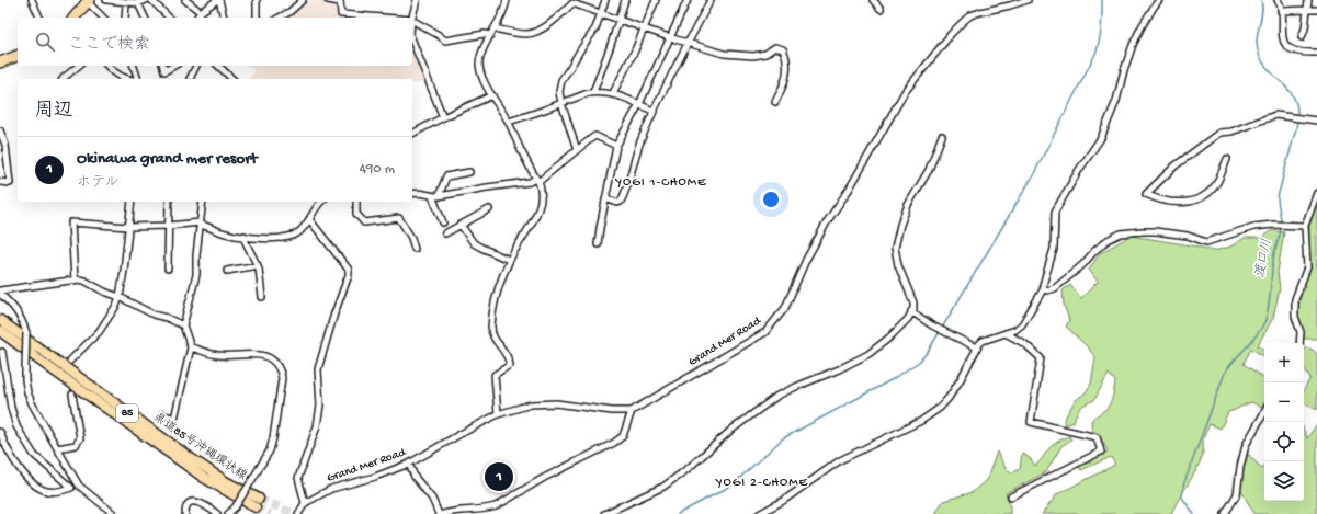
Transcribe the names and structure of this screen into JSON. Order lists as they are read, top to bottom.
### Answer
{
  "streets": {
    "main road": ["85", "県道85号沖縄環状線"],
    "street": ["Grand Mer Road"]
  },
  "districts": ["YOGI 1-CHOME", "YOGI 2-CHOME"],
  "water": ["渡口川"],
  "page": {
    "search": "ここで検索",
    "heading": "周辺",
    "list": [
      {
        "mark": "1",
        "name": "Okinawa grand mer resort",
        "note": "ホテル",
        "value": "490 m"
      }
    ],
    "map_buttons": ["+", "−"],
    "pins": "1"
  }
}
